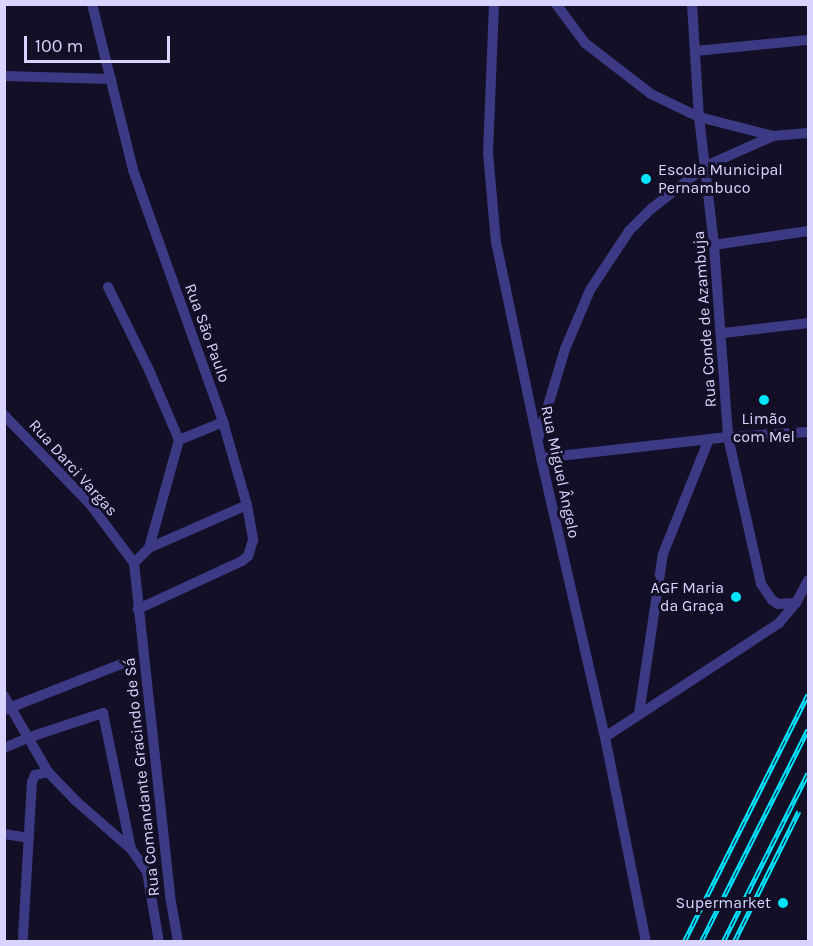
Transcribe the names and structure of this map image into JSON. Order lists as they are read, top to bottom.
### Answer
{
  "streets": {
    "street": [
      "Rua Conde de Azambuja",
      "Rua São Paulo",
      "Rua Darci Vargas",
      "Rua Miguel Ângelo",
      "Rua Comandante Gracindo de Sá"
    ]
  },
  "crossings": [
    ["Rua São Paulo", "Rua Comandante Gracindo de Sá"]
  ],
  "places": [
    "Escola Municipal Pernambuco",
    "Limão com Mel",
    "AGF Maria da Graça",
    "Supermarket"
  ],
  "scale_bar": "100 m"
}
